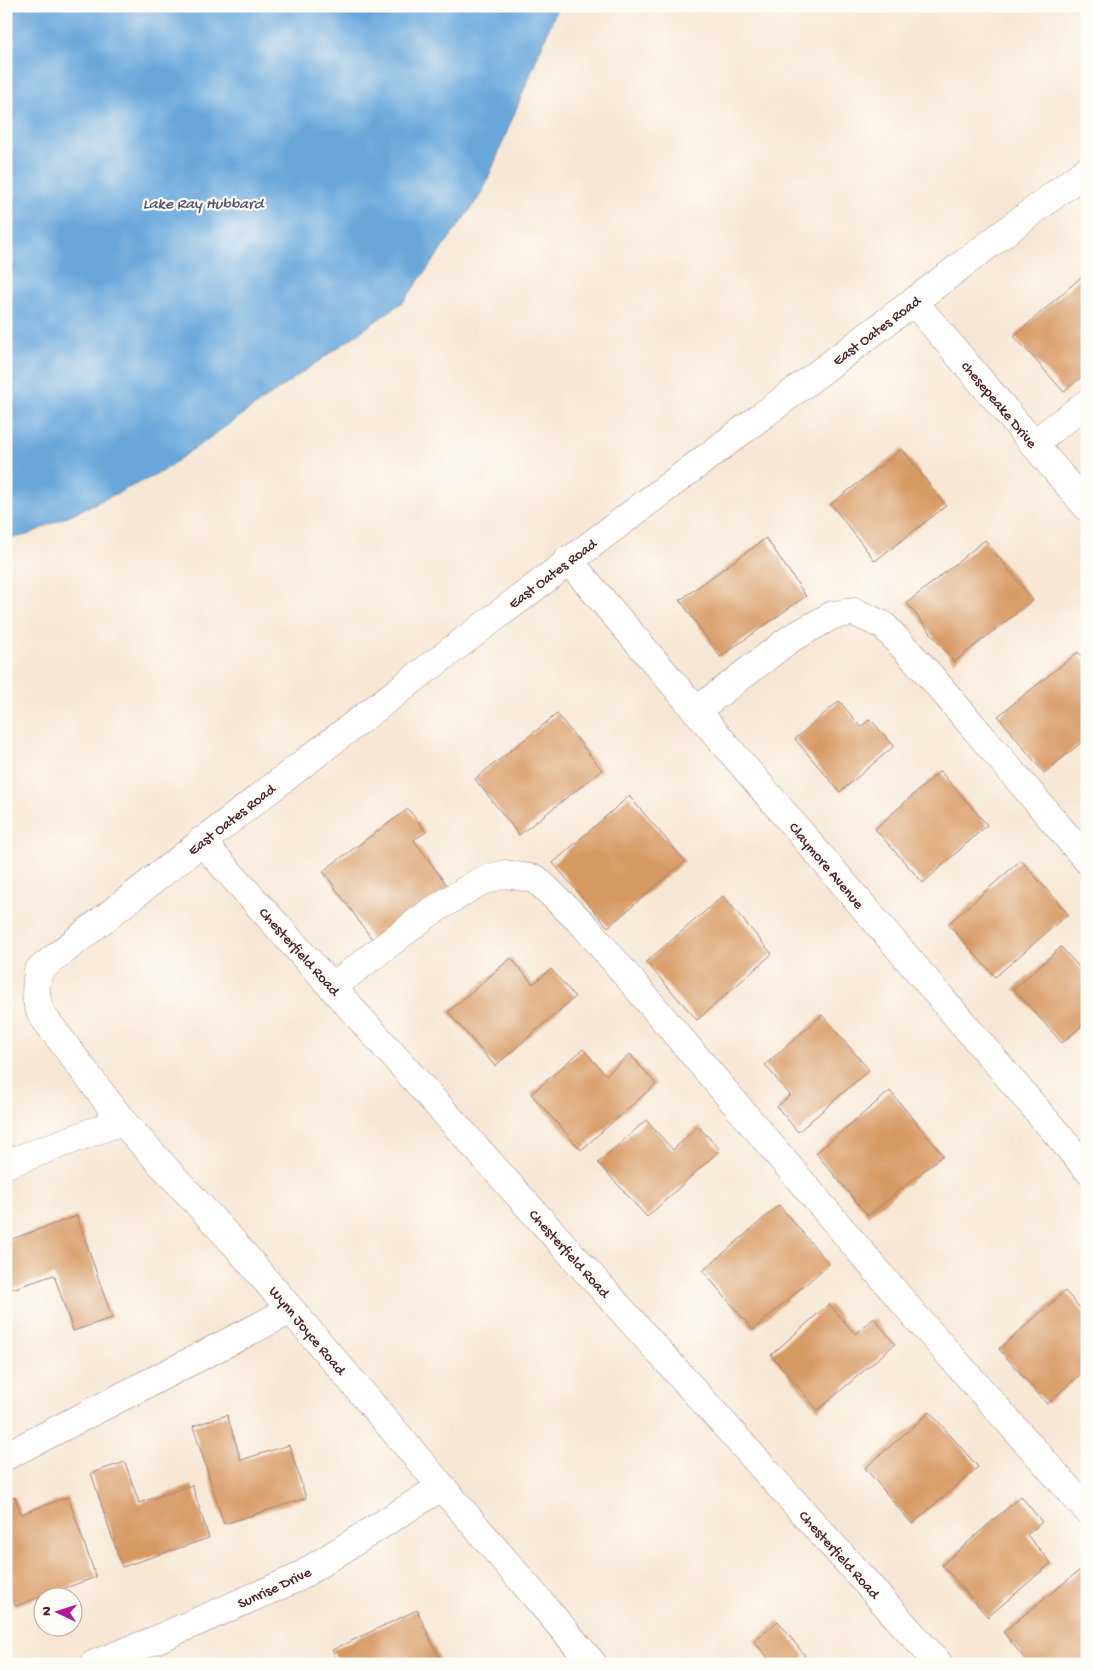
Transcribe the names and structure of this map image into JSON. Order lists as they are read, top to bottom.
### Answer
{
  "streets": {
    "street": [
      "East Oates Road",
      "chesepeake Drive",
      "Claymore Avenue",
      "Chesterfield Road",
      "Wynn Joyce Road",
      "Sunrise Drive"
    ]
  },
  "crossings": [
    ["East Oates Road", "chesepeake Drive"],
    ["East Oates Road", "Claymore Avenue"],
    ["East Oates Road", "Chesterfield Road"],
    ["East Oates Road", "Wynn Joyce Road"],
    ["Wynn Joyce Road", "Sunrise Drive"]
  ],
  "water": ["Lake Ray Hubbard"],
  "north": "left"
}
